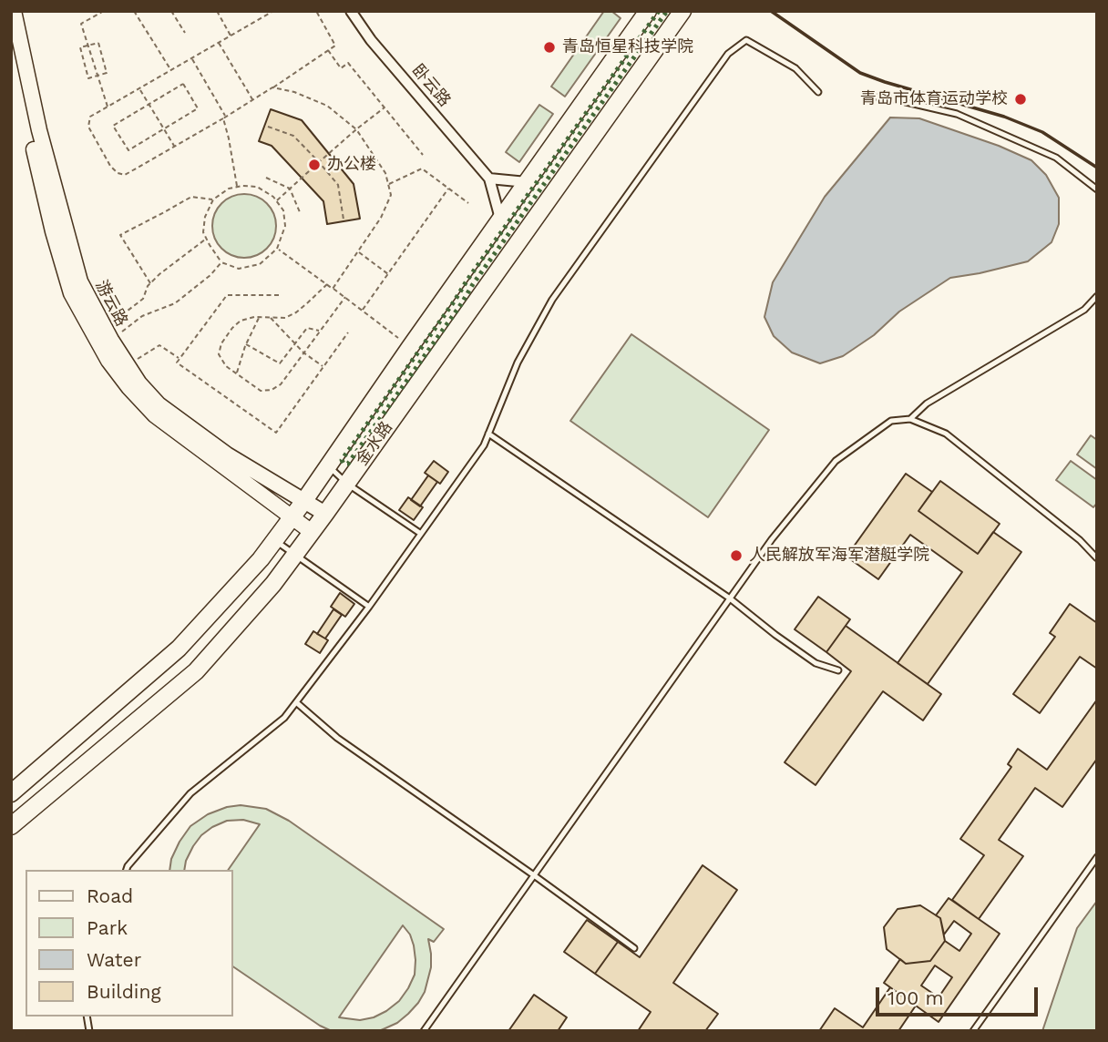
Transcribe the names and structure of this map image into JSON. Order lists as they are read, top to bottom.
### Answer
{
  "streets": {
    "main road": ["游云路", "金水路"],
    "street": ["卧云路"]
  },
  "crossings": [
    ["卧云路", "金水路"],
    ["游云路", "金水路"]
  ],
  "places": [
    "青岛恒星科技学院",
    "青岛市体育运动学校",
    "办公楼",
    "人民解放军海军潜艇学院"
  ],
  "legend": [
    "Road",
    "Park",
    "Water",
    "Building"
  ],
  "scale_bar": "100 m"
}
